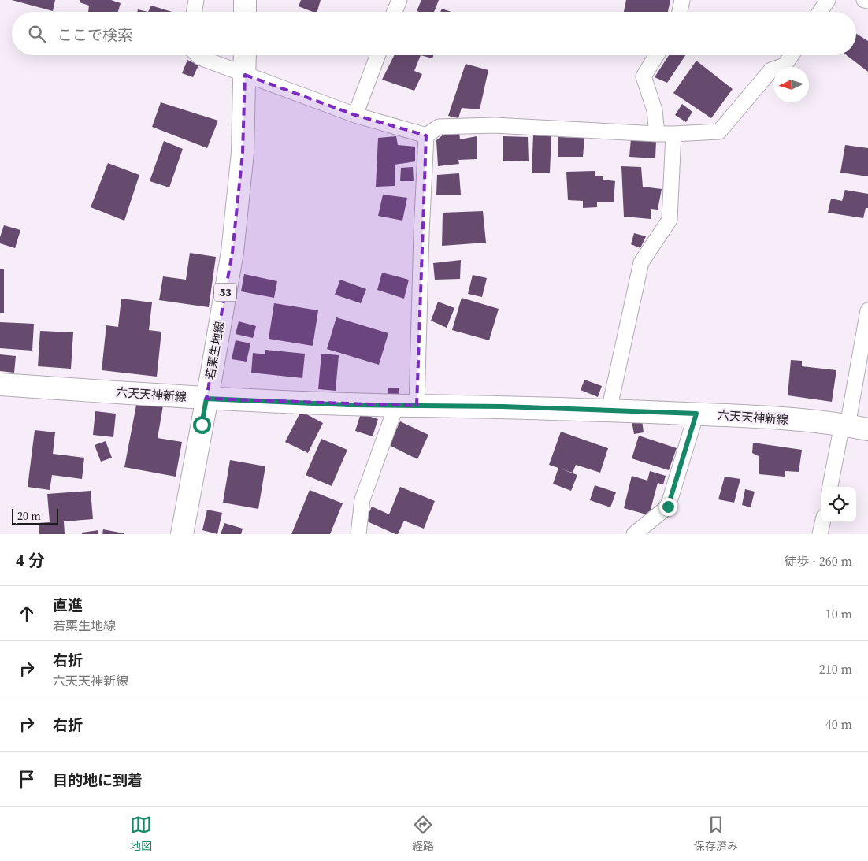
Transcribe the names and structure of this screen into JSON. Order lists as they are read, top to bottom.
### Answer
{
  "streets": {
    "main road": ["53", "若栗生地線", "六天天神新線"]
  },
  "crossings": [
    ["若栗生地線", "六天天神新線"]
  ],
  "scale_bar": "20 m",
  "north": "left",
  "page": {
    "search": "ここで検索",
    "scale": "20 m",
    "heading": ["4 分", "徒歩 · 260 m"],
    "list": [
      ["直進", "若栗生地線", "10 m"],
      ["右折", "六天天神新線", "210 m"],
      ["右折", "40 m"],
      "目的地に到着"
    ],
    "nav": ["地図", "経路", "保存済み"]
  }
}
